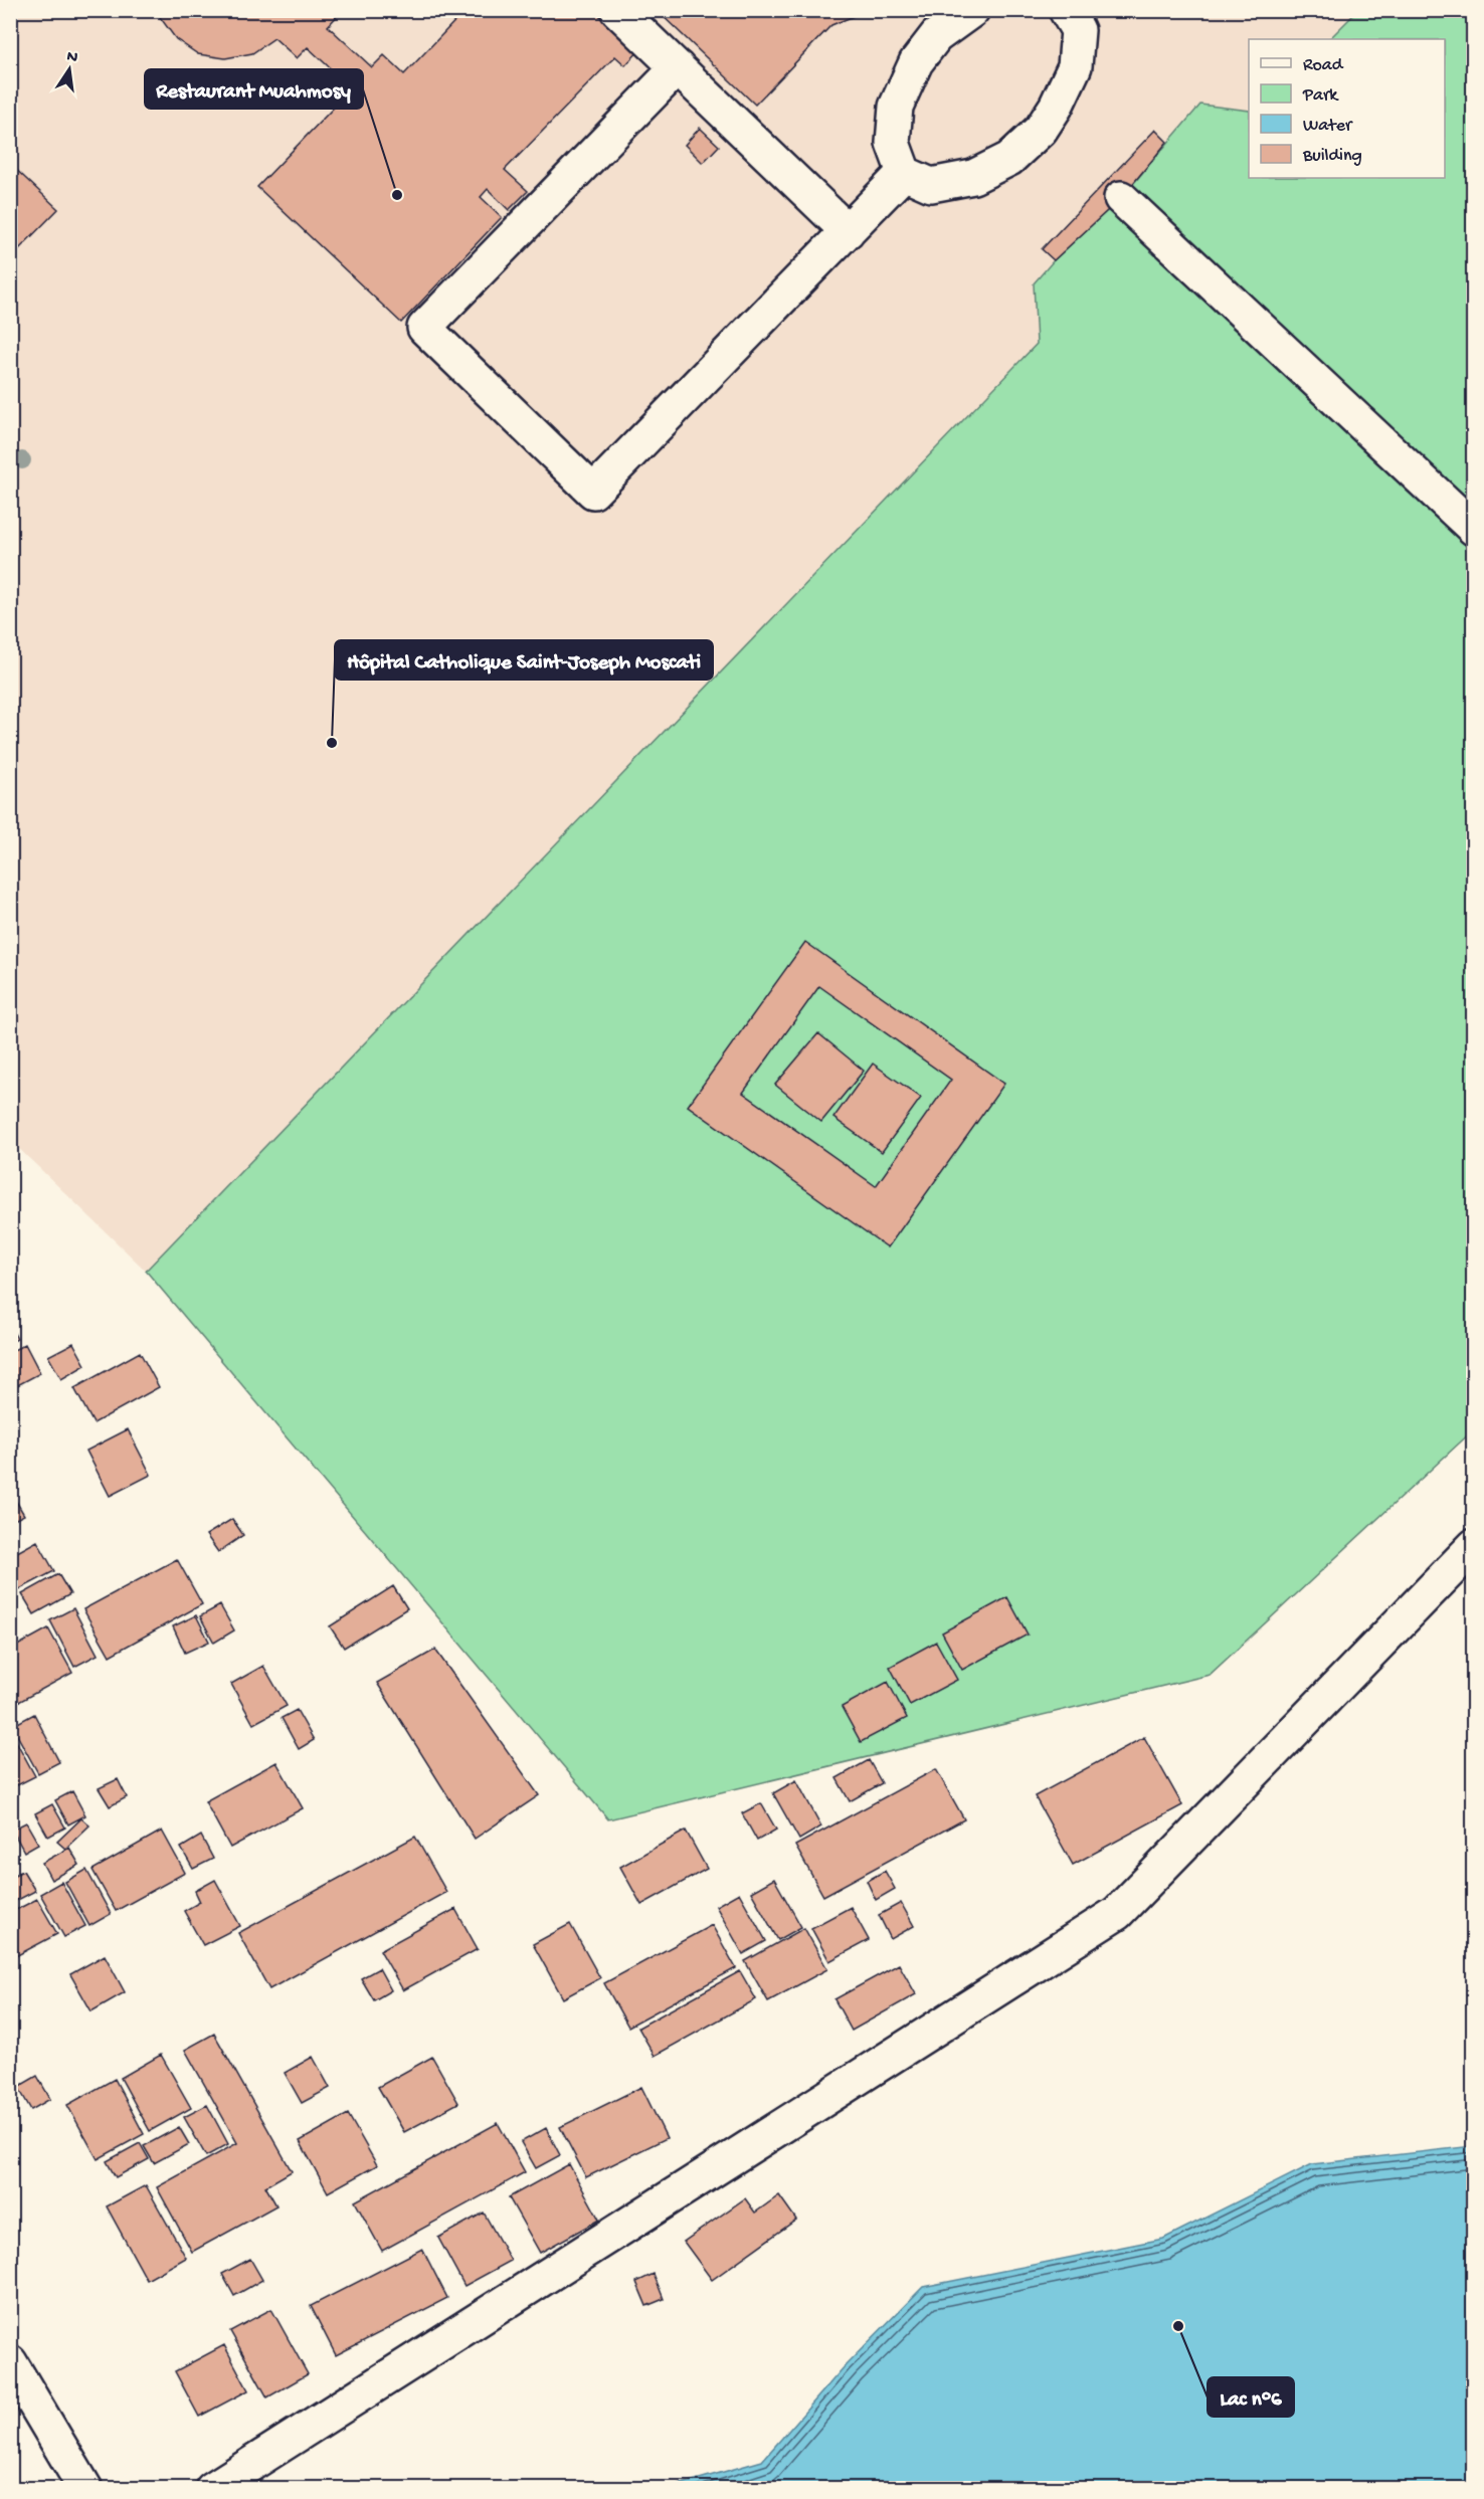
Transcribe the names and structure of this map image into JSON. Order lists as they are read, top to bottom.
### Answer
{
  "places": ["Restaurant Muahmosy", "Hôpital Catholique Saint-Joseph Moscati", "Lac n°6"],
  "legend": [
    "Road",
    "Park",
    "Water",
    "Building"
  ],
  "north": "top"
}
